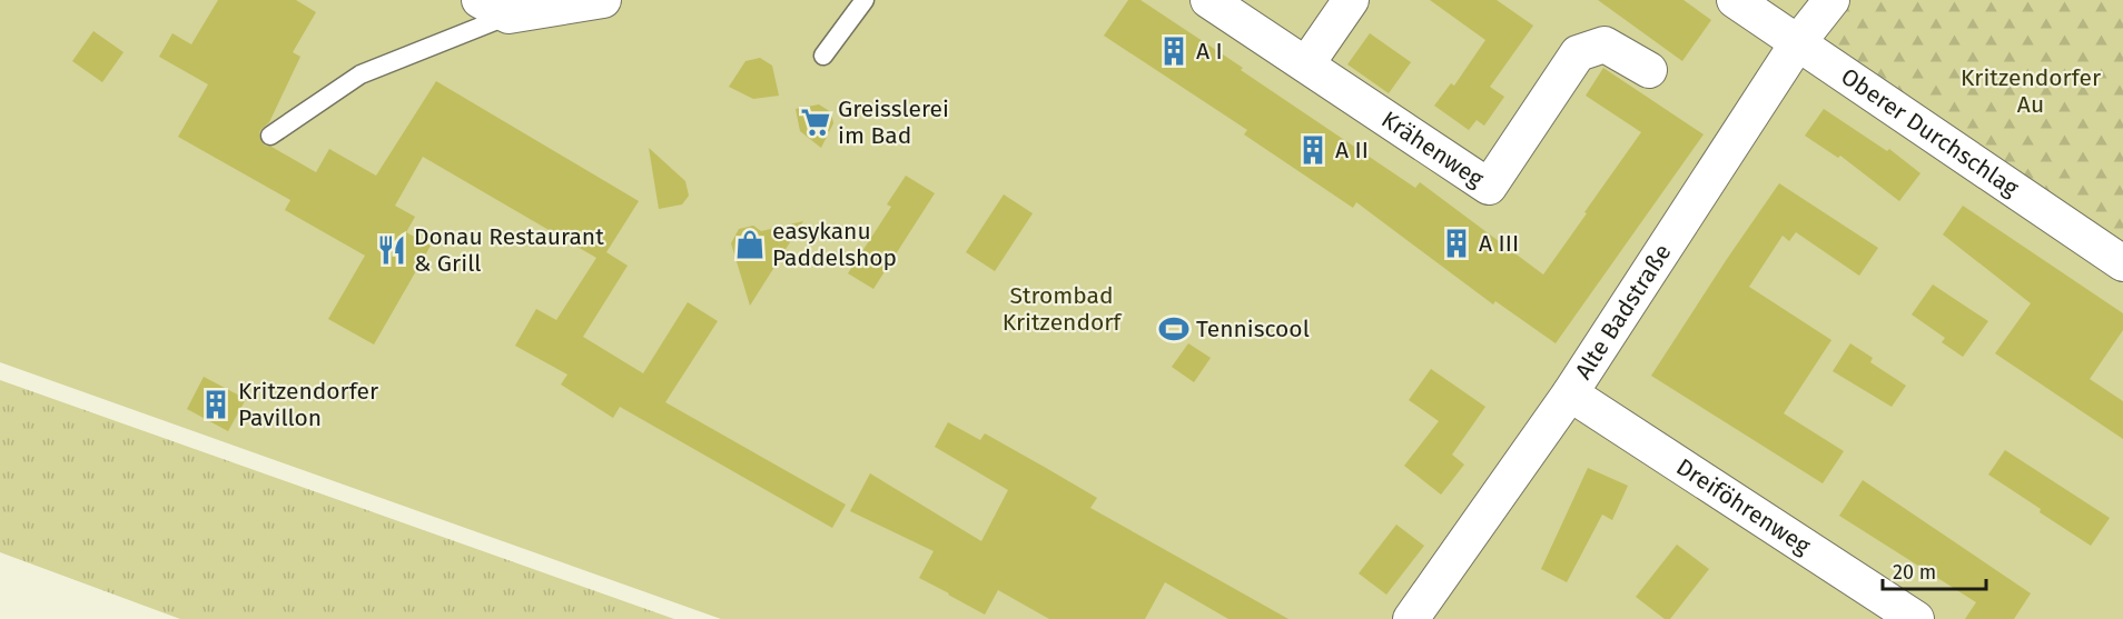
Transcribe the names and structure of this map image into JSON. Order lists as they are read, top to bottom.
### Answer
{
  "streets": {
    "street": [
      "Oberer Durchschlag",
      "Krähenweg",
      "Alte Badstraße",
      "Dreiföhrenweg"
    ]
  },
  "crossings": [
    ["Oberer Durchschlag", "Alte Badstraße"],
    ["Alte Badstraße", "Dreiföhrenweg"]
  ],
  "parks": ["Kritzendorfer Au", "Strombad Kritzendorf"],
  "places": {
    "building": [
      "A I",
      "A II",
      "A III",
      "Kritzendorfer Pavillon"
    ],
    "supermarket": ["Greisslerei im Bad"],
    "shop": ["easykanu Paddelshop"],
    "restaurant": ["Donau Restaurant & Grill"],
    "sports": ["Tenniscool"]
  },
  "scale_bar": "20 m"
}
